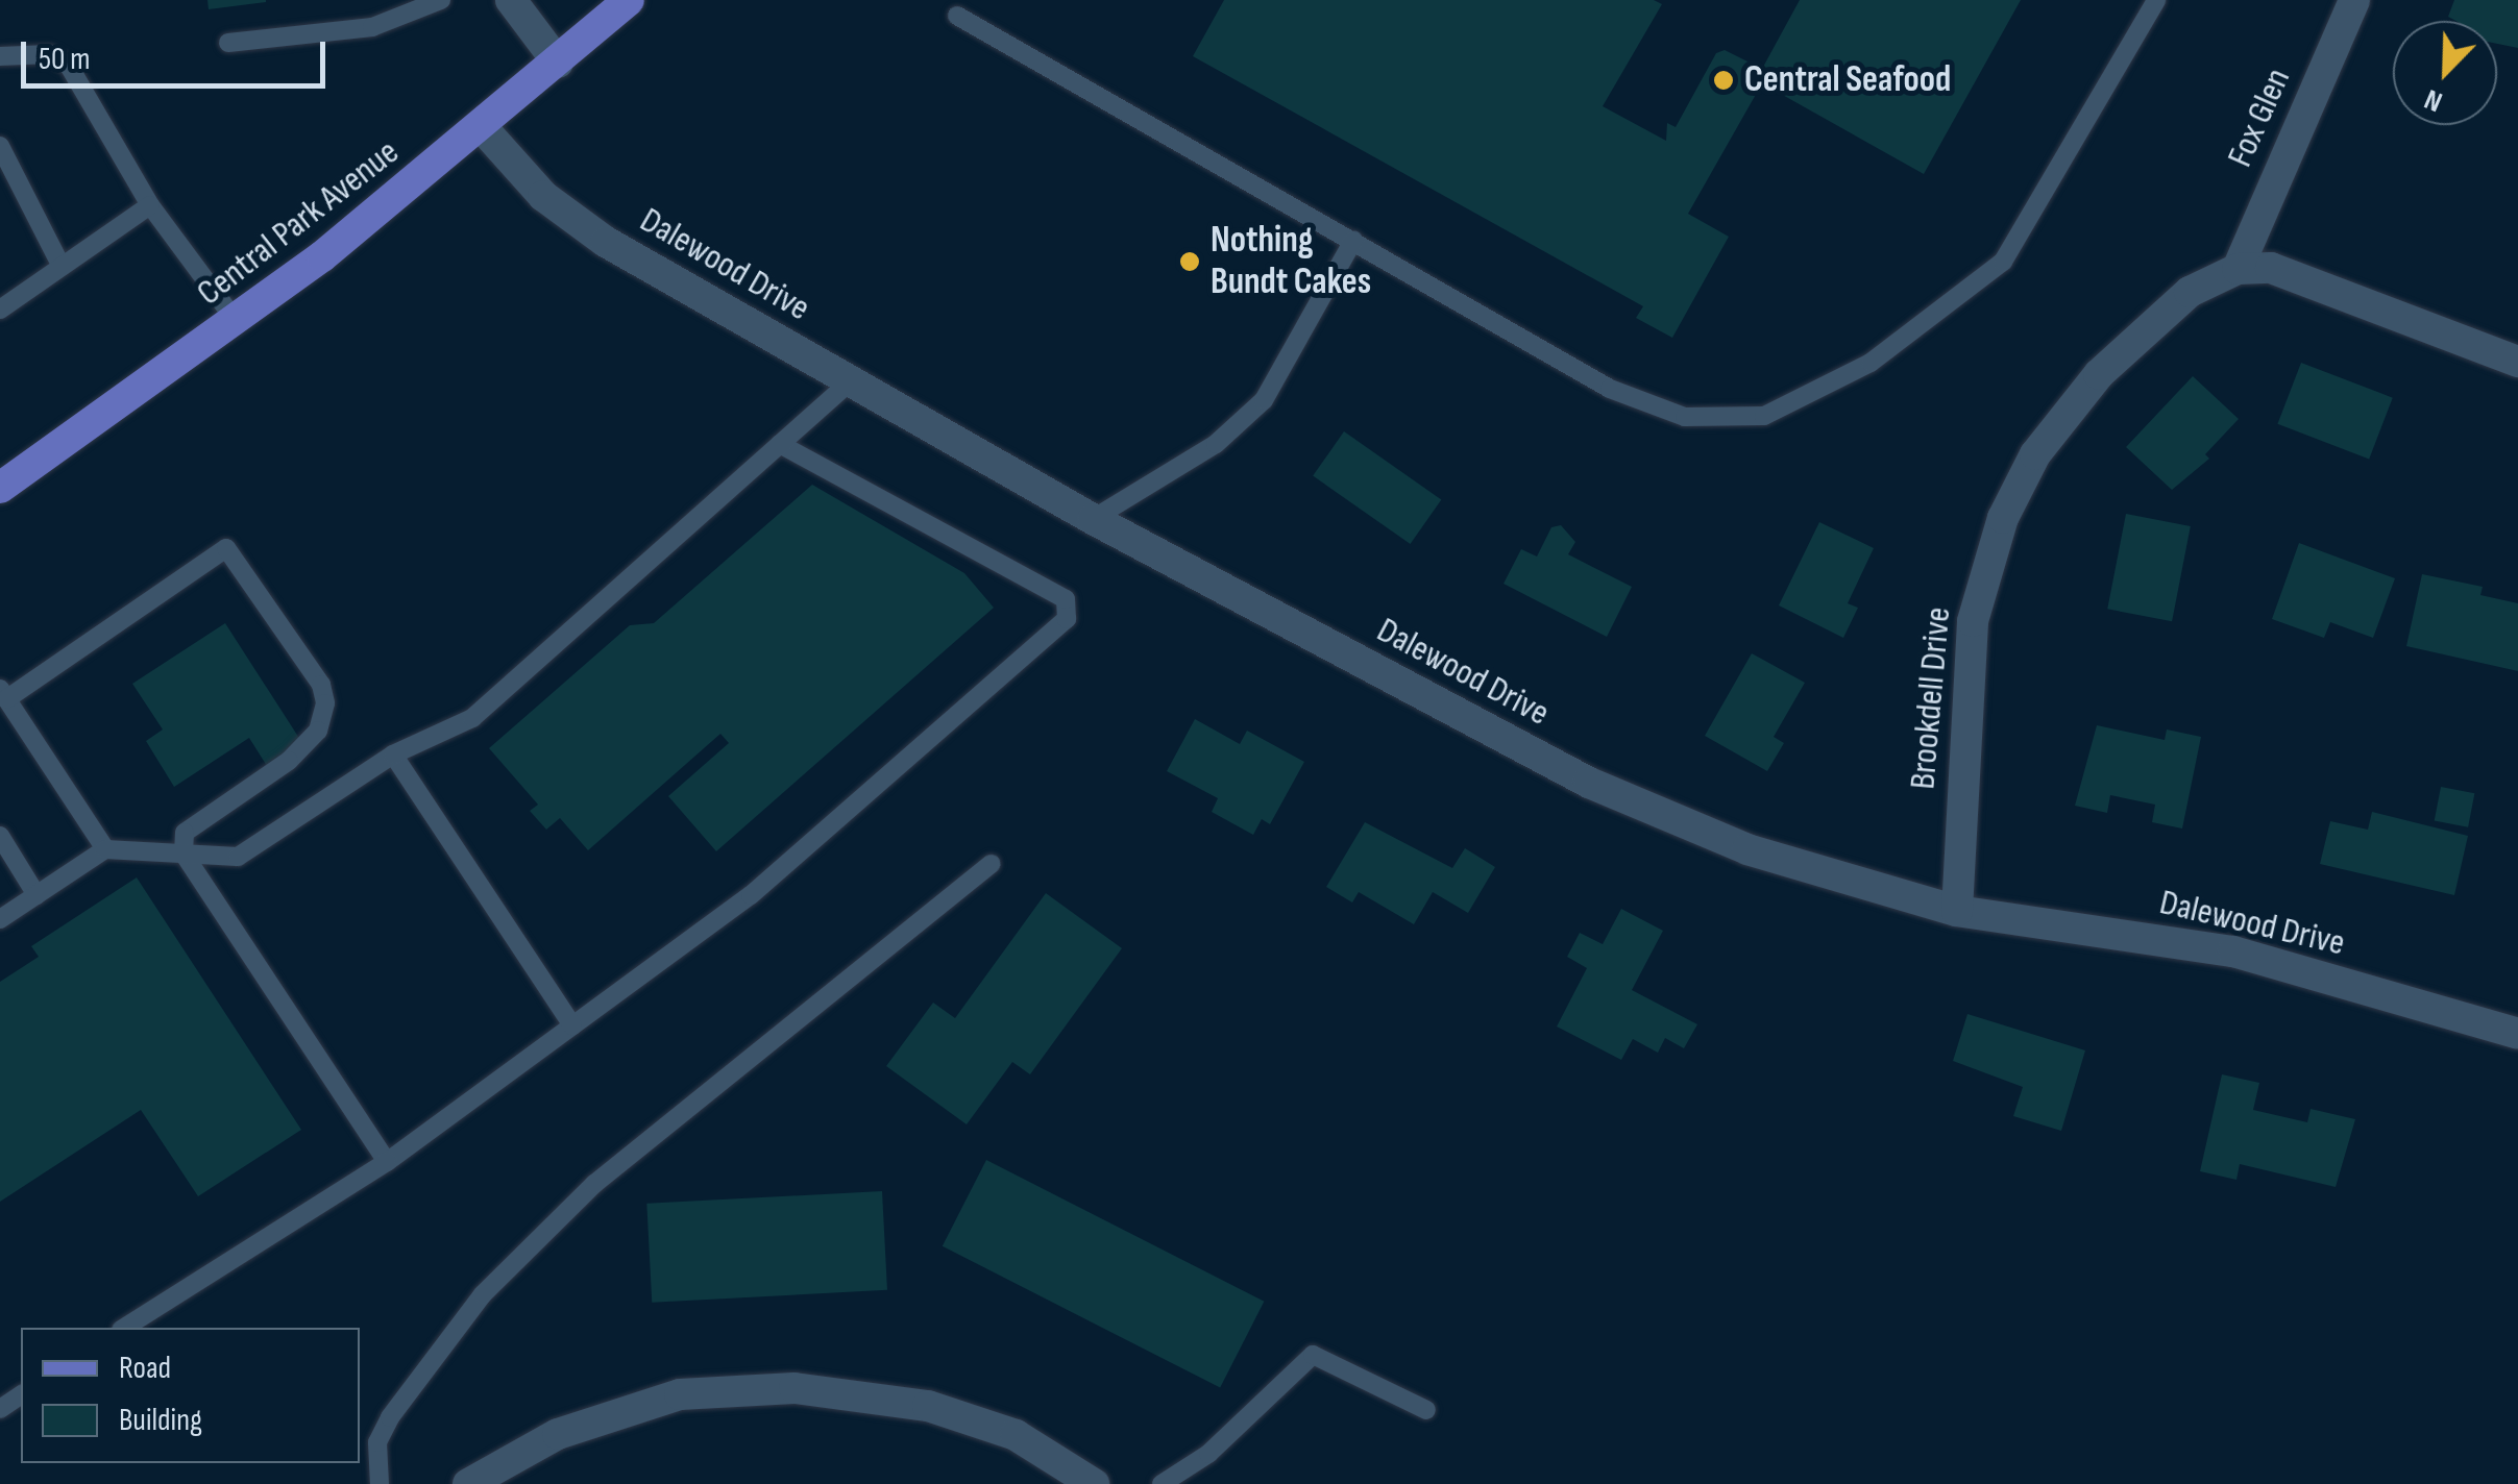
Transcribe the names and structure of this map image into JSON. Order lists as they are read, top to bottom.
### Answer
{
  "streets": {
    "main road": ["Central Park Avenue"],
    "street": ["Fox Glen", "Dalewood Drive", "Brookdell Drive"]
  },
  "crossings": [
    ["Fox Glen", "Brookdell Drive"],
    ["Central Park Avenue", "Dalewood Drive"],
    ["Dalewood Drive", "Brookdell Drive"]
  ],
  "places": ["Central Seafood", "Nothing Bundt Cakes"],
  "legend": ["Road", "Building"],
  "scale_bar": "50 m",
  "north": "bottom left"
}
